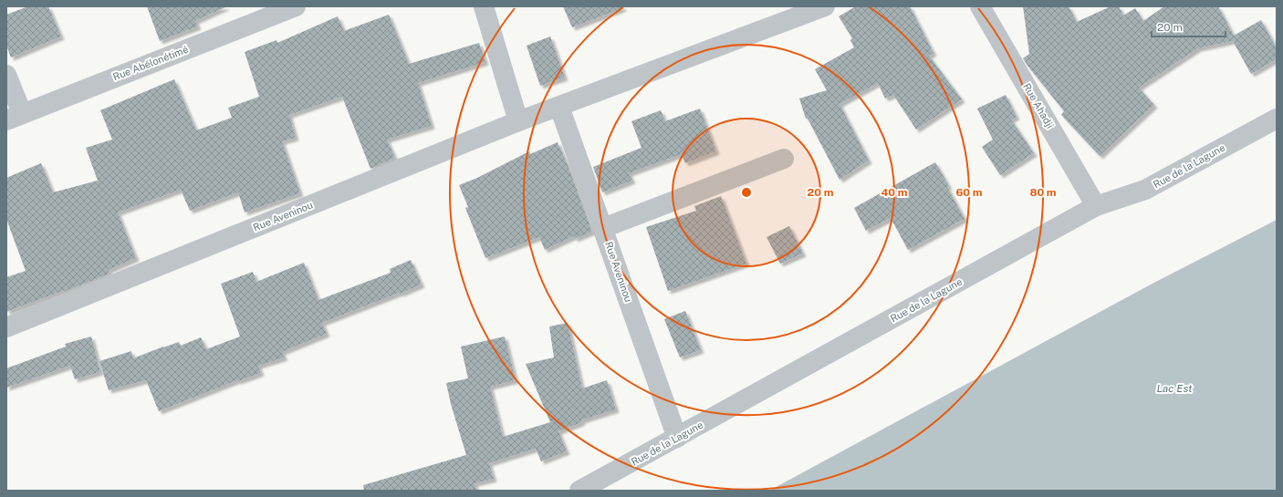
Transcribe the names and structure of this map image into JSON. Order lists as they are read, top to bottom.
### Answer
{
  "streets": {
    "street": [
      "Rue Abélonétimé",
      "Rue Ahadji",
      "Rue de la Lagune",
      "Rue Aveninou"
    ]
  },
  "crossings": [
    ["Rue Ahadji", "Rue de la Lagune"],
    ["Rue de la Lagune", "Rue Aveninou"]
  ],
  "water": ["Lac Est"],
  "scale_bar": "20 m",
  "rings": [
    "20 m",
    "40 m",
    "60 m",
    "80 m"
  ]
}
